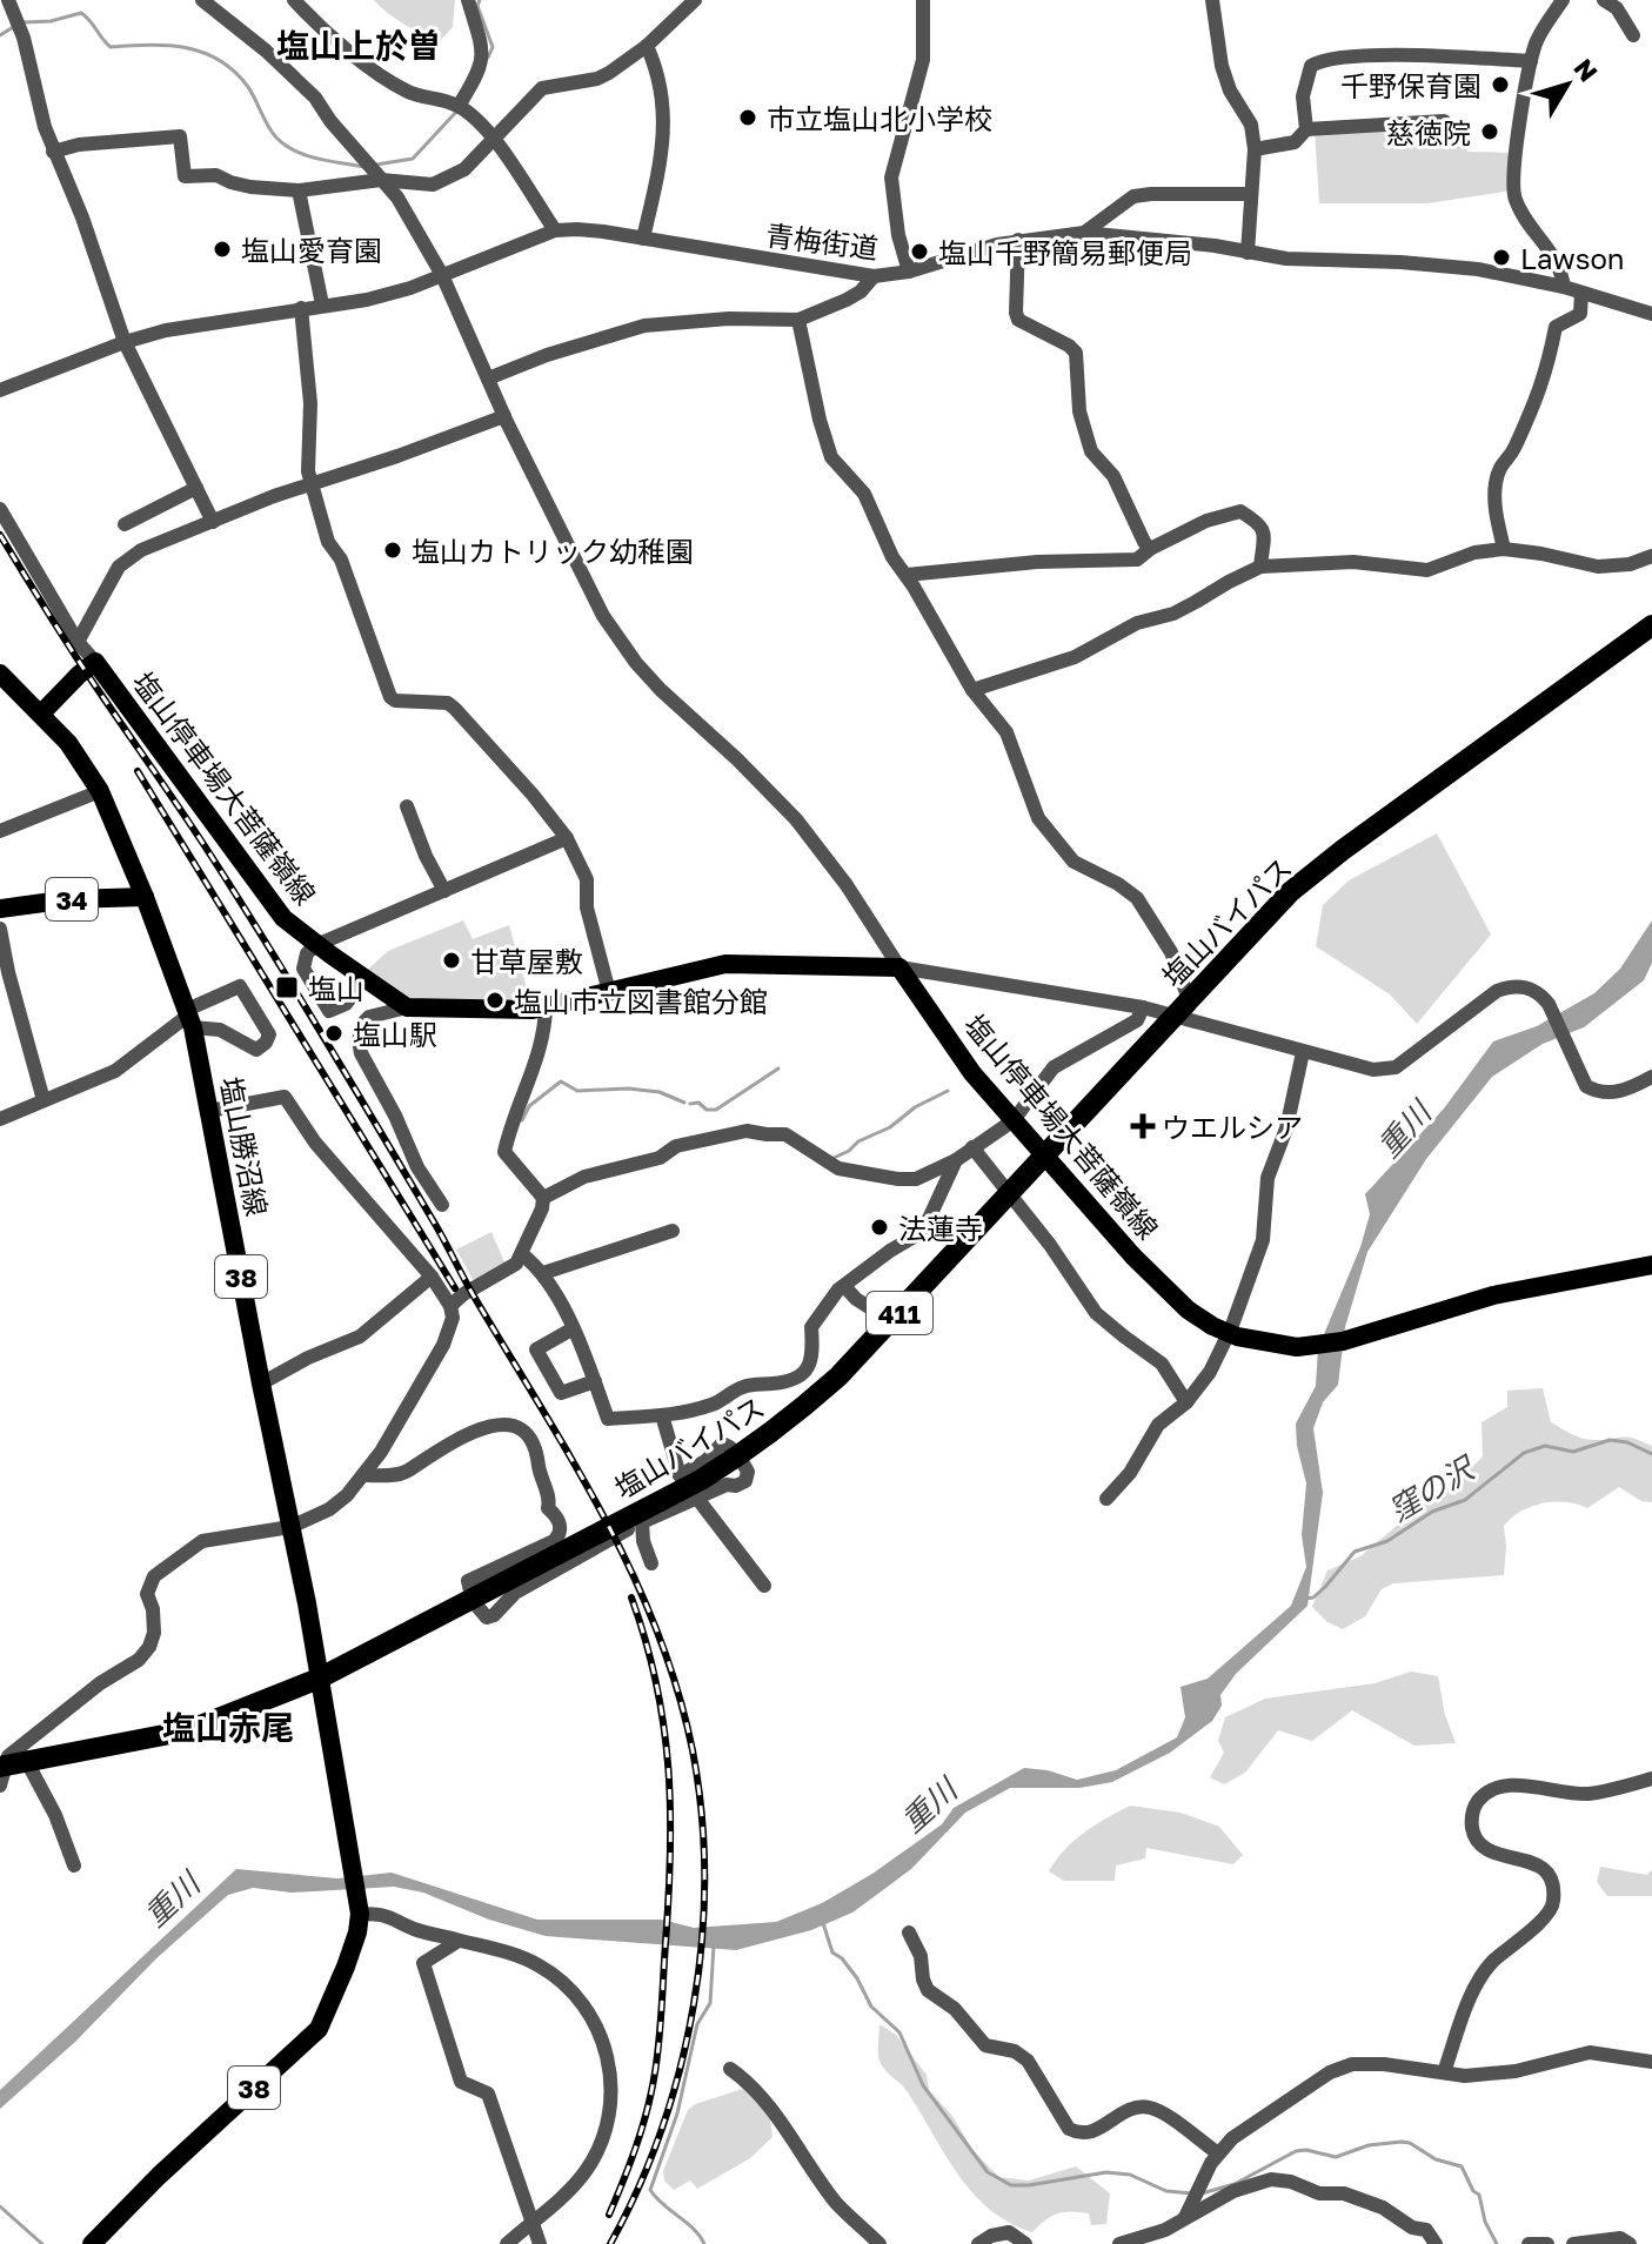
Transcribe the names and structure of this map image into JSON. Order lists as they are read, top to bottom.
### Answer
{
  "streets": {
    "highway": ["塩山バイパス", "411"],
    "main road": [
      "塩山停車場大菩薩嶺線",
      "34",
      "塩山勝沼線",
      "38"
    ],
    "street": ["青梅街道"]
  },
  "crossings": [
    ["塩山停車場大菩薩嶺線", "塩山バイパス"],
    ["塩山停車場大菩薩嶺線", "塩山勝沼線"],
    ["34", "塩山勝沼線"],
    ["塩山バイパス", "塩山勝沼線"],
    ["塩山勝沼線", "38"]
  ],
  "districts": ["塩山上於曽", "塩山赤尾"],
  "water": ["重川", "窪の沢"],
  "places": {
    "other": [
      "千野保育園",
      "市立塩山北小学校",
      "慈徳院",
      "塩山愛育園",
      "塩山千野簡易郵便局",
      "Lawson",
      "塩山カトリック幼稚園",
      "甘草屋敷",
      "塩山市立図書館分館",
      "塩山駅",
      "法蓮寺"
    ],
    "transit": ["塩山"],
    "health": ["ウエルシア"]
  },
  "north": "top right"
}
